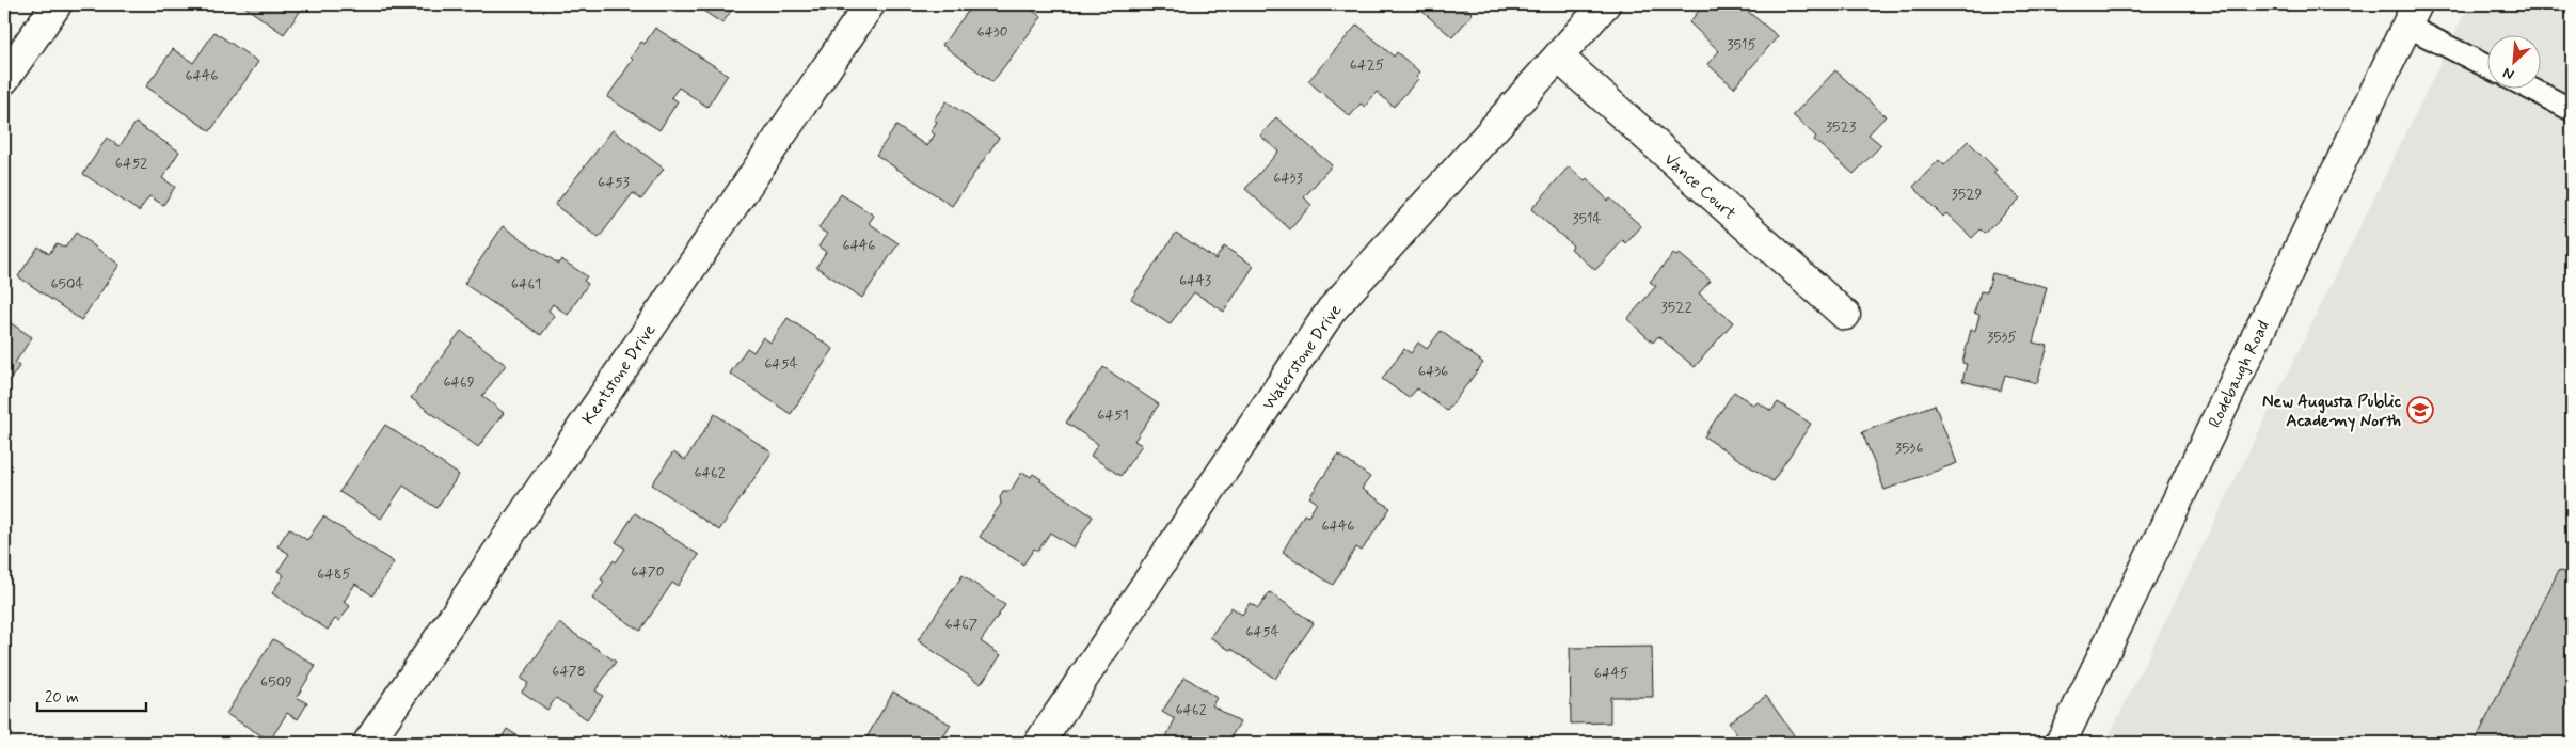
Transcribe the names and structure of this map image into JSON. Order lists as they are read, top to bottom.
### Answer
{
  "streets": {
    "street": [
      "Vance Court",
      "Waterstone Drive",
      "Kentstone Drive",
      "Rodebaugh Road"
    ]
  },
  "crossings": [
    ["Vance Court", "Waterstone Drive"]
  ],
  "places": {
    "school or university": ["New Augusta Public Academy North"]
  },
  "house_numbers": [
    "6430",
    "3515",
    "6425",
    "6446",
    "3523",
    "6452",
    "6433",
    "6453",
    "3529",
    "3514",
    "6446",
    "6443",
    "6504",
    "6461",
    "3522",
    "3535",
    "6454",
    "6436",
    "6469",
    "6451",
    "3536",
    "6462",
    "6446",
    "6470",
    "6485",
    "6467",
    "6454",
    "6478",
    "6445",
    "6509",
    "6462"
  ],
  "scale_bar": "20 m",
  "north": "bottom left"
}
